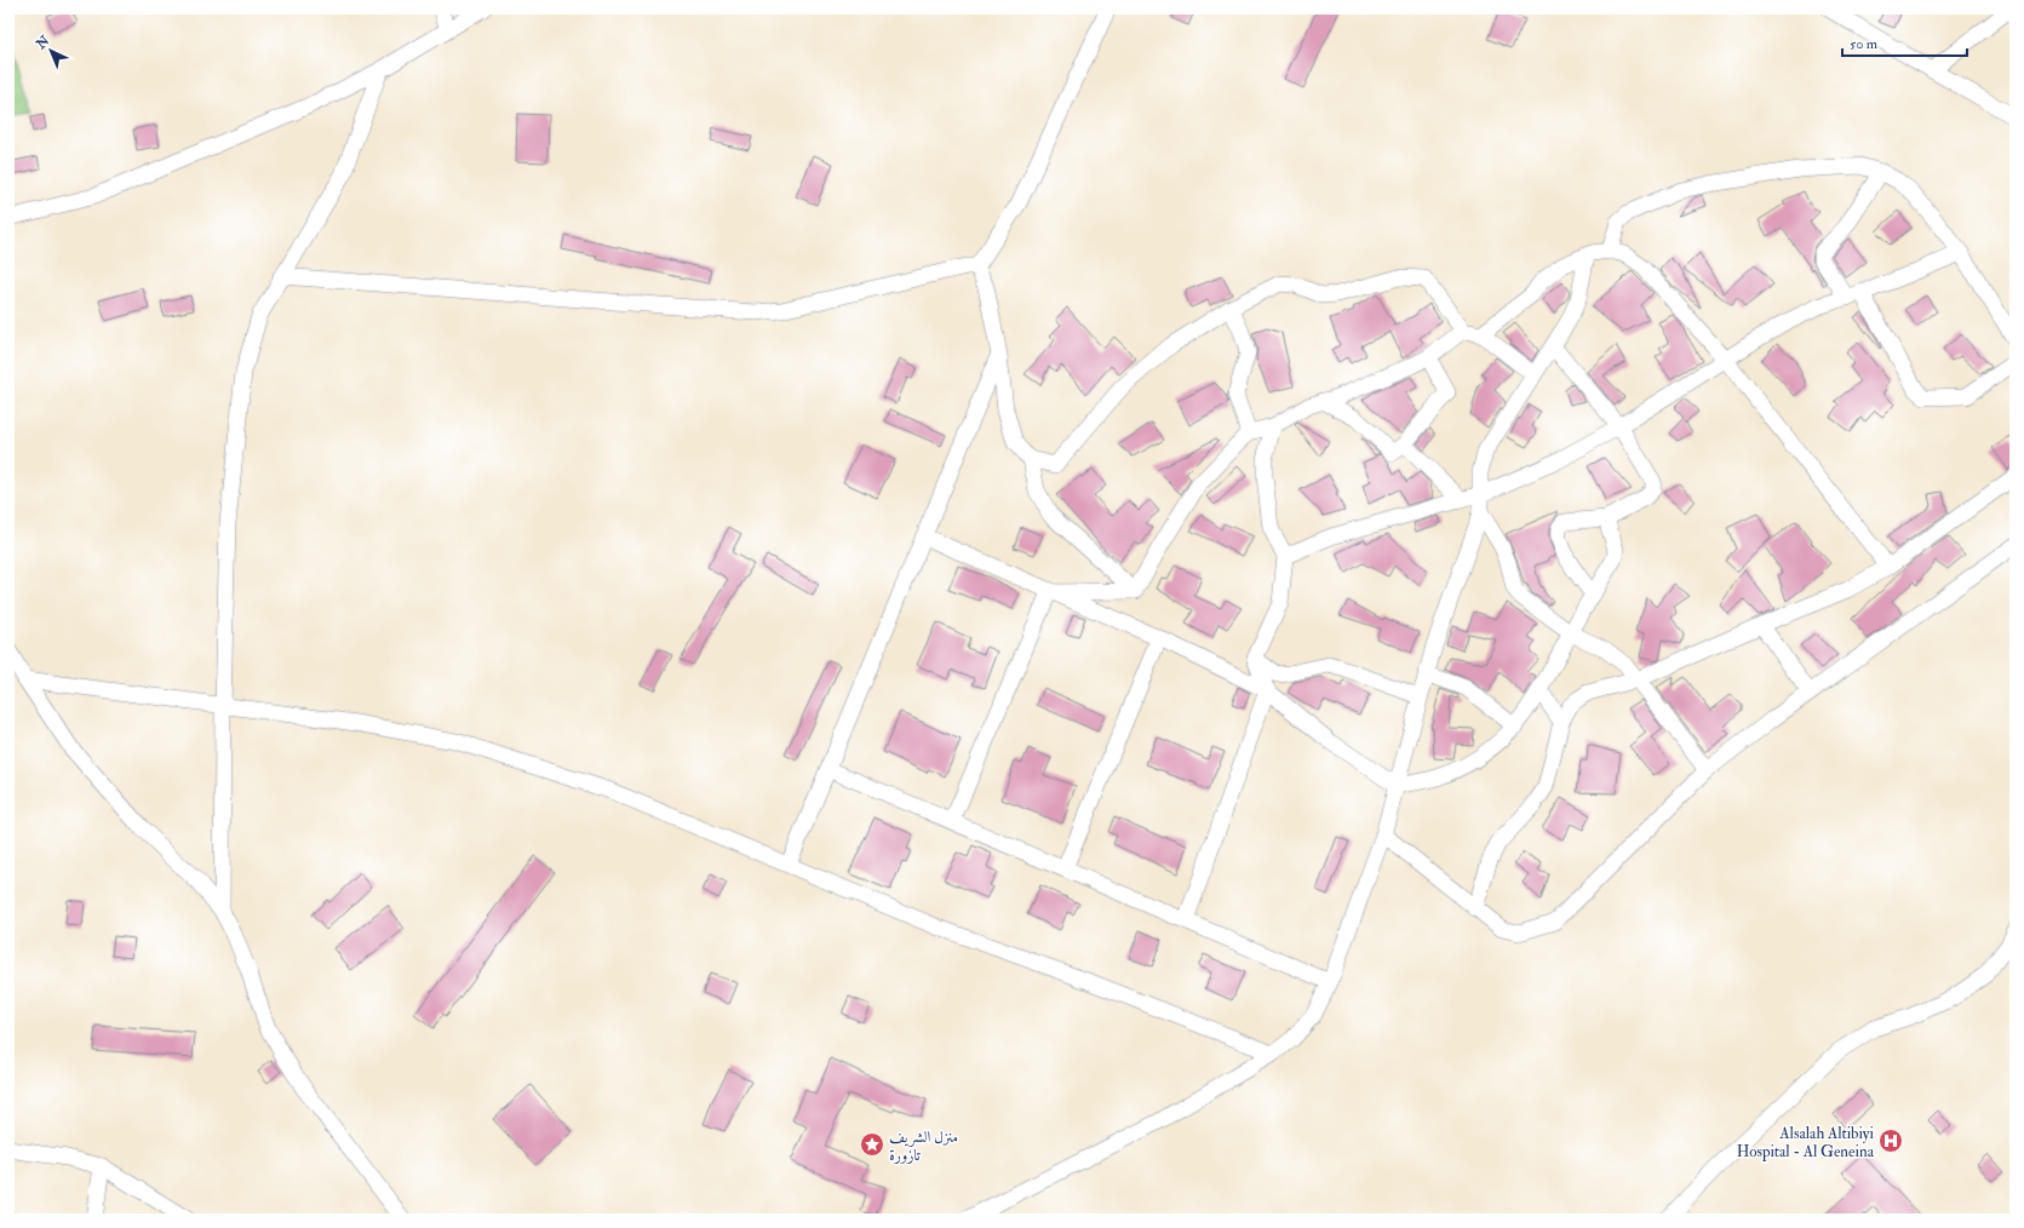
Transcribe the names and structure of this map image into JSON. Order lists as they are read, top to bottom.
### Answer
{
  "places": {
    "hospital": ["Alsalah Altibiyi Hospital - Al Geneina"],
    "place": ["منزل الشريف تازورة"]
  },
  "scale_bar": "50 m",
  "north": "top left"
}
